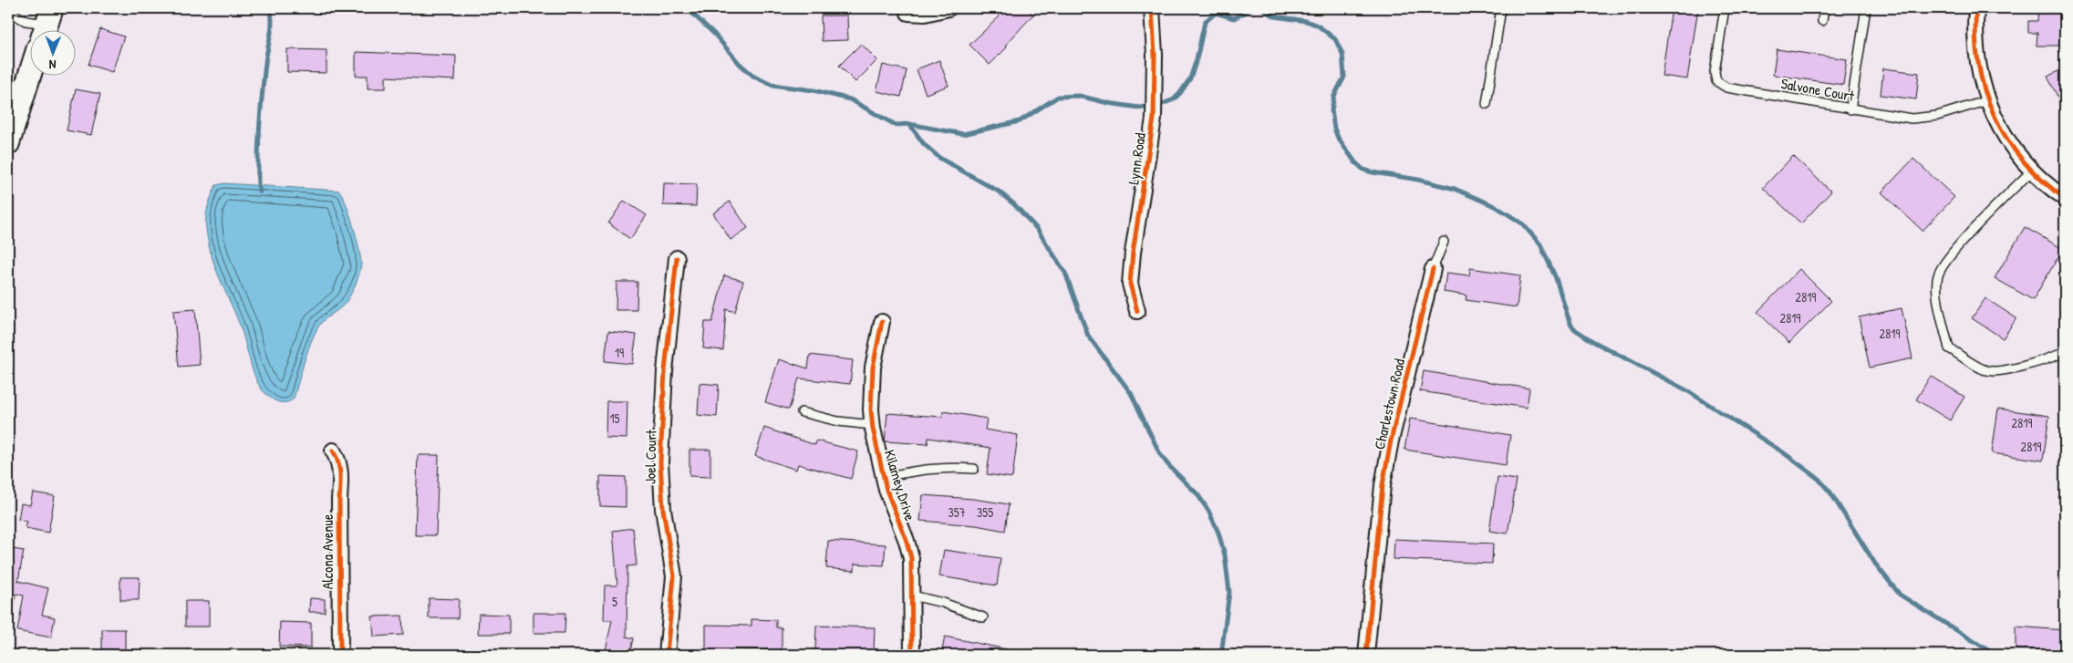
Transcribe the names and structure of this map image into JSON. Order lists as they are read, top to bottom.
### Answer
{
  "streets": {
    "street": [
      "Lynn Road",
      "Charlestown Road",
      "Joel Court",
      "Kilamey Drive",
      "Alcona Avenue"
    ],
    "lane": ["Salvone Court"]
  },
  "house_numbers": [
    "2819",
    "2819",
    "2819",
    "19",
    "15",
    "2819",
    "2819",
    "357",
    "355",
    "5"
  ],
  "north": "bottom"
}
